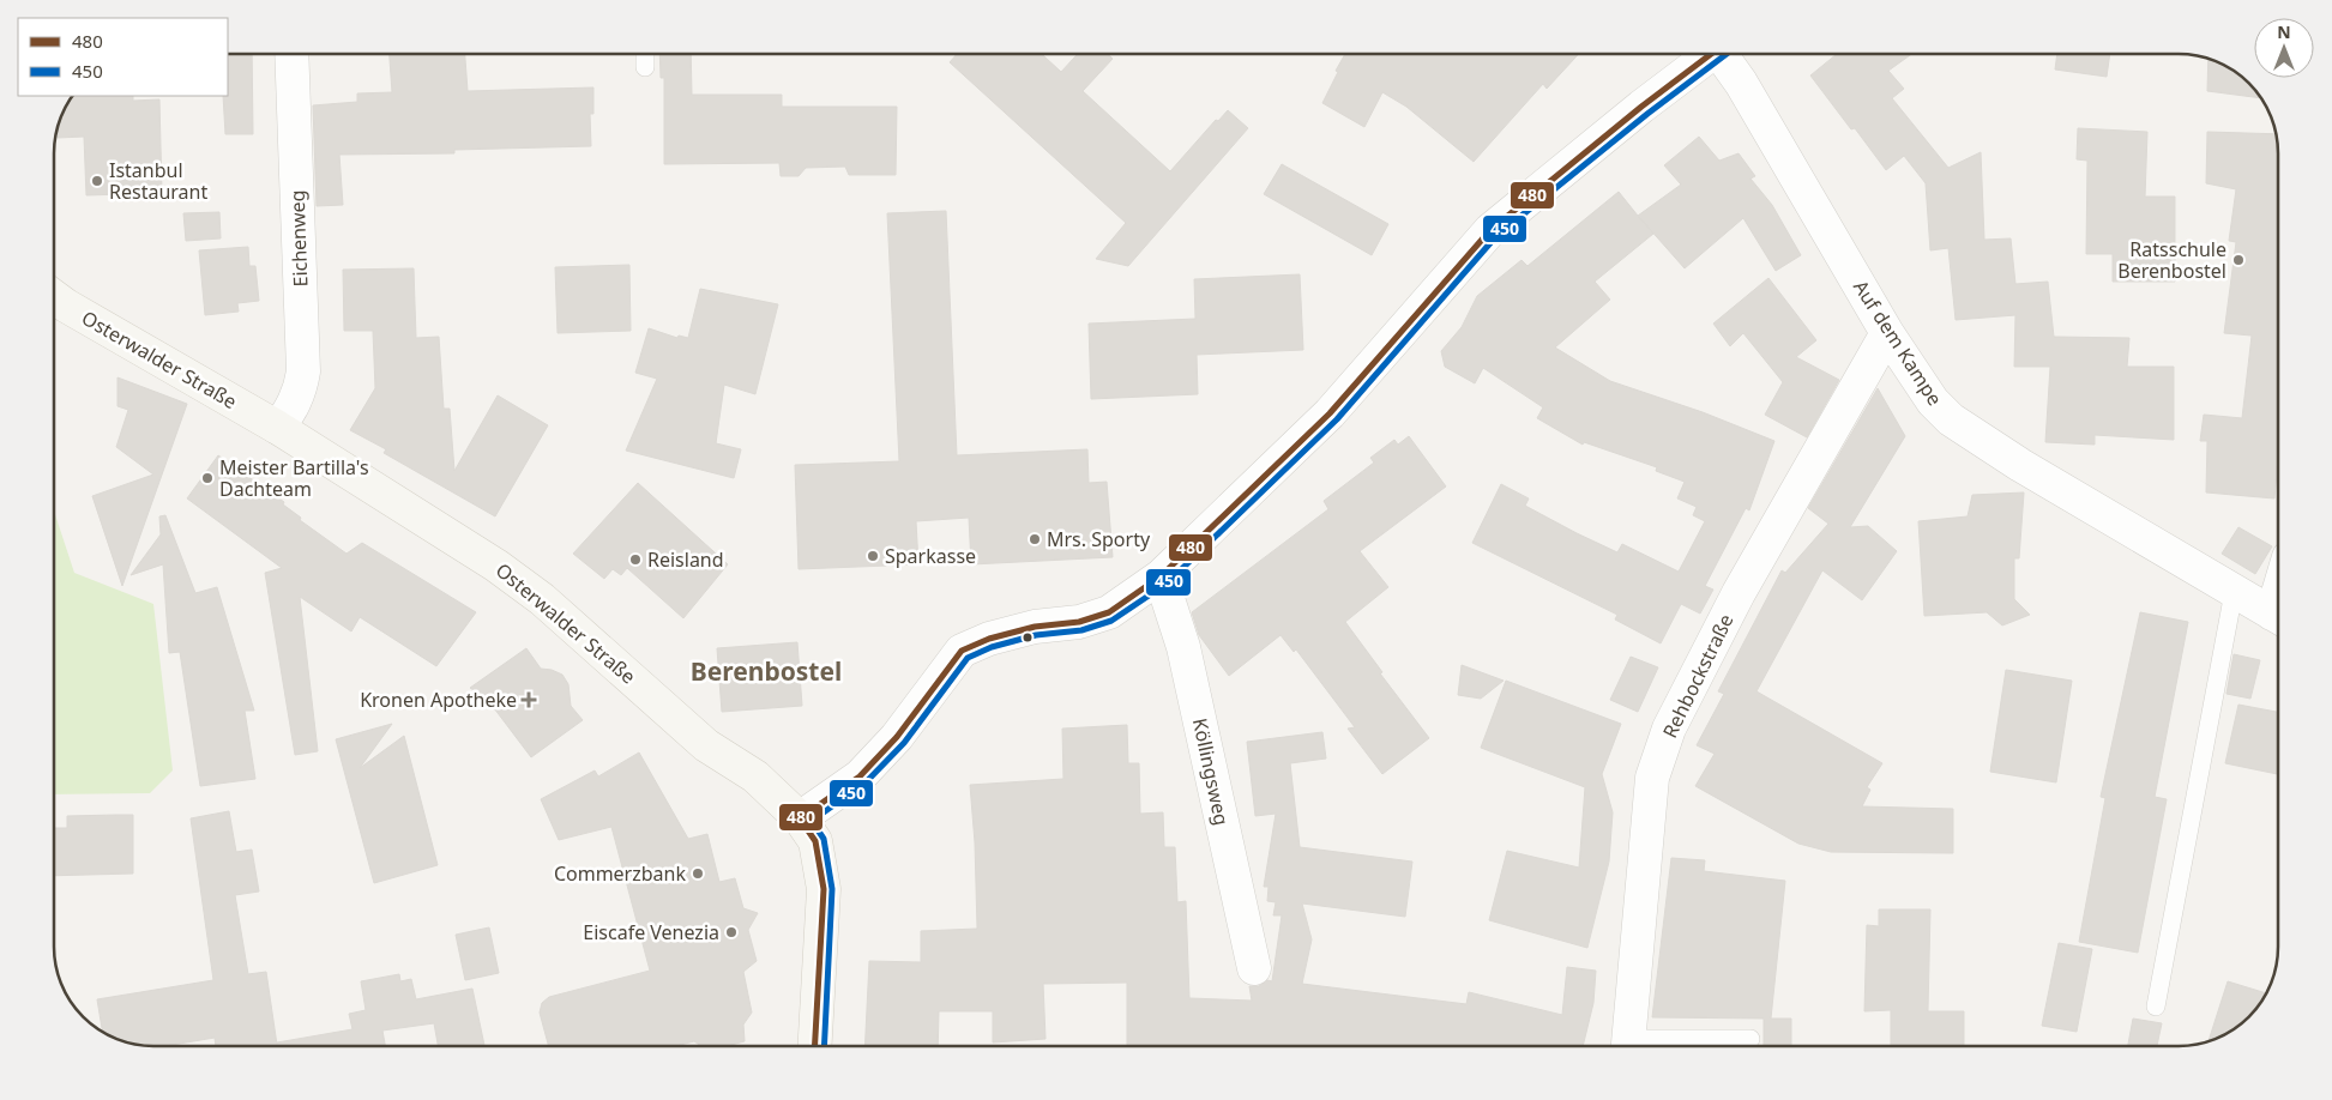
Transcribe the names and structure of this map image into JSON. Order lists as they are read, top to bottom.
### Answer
{
  "streets": {
    "street": [
      "Eichenweg",
      "Auf dem Kampe",
      "Osterwalder Straße",
      "Rehbockstraße",
      "Köllingsweg"
    ]
  },
  "crossings": [
    ["Eichenweg", "Osterwalder Straße"],
    ["Auf dem Kampe", "Rehbockstraße"]
  ],
  "districts": ["Berenbostel"],
  "places": {
    "other": [
      "Istanbul Restaurant",
      "Ratsschule Berenbostel",
      "Meister Bartilla's Dachteam",
      "Mrs. Sporty",
      "Sparkasse",
      "Reisland",
      "Commerzbank",
      "Eiscafe Venezia"
    ],
    "health": ["Kronen Apotheke"]
  },
  "lines": ["transit line 480", "transit line 450"],
  "legend": ["480", "450"],
  "north": "top"
}
